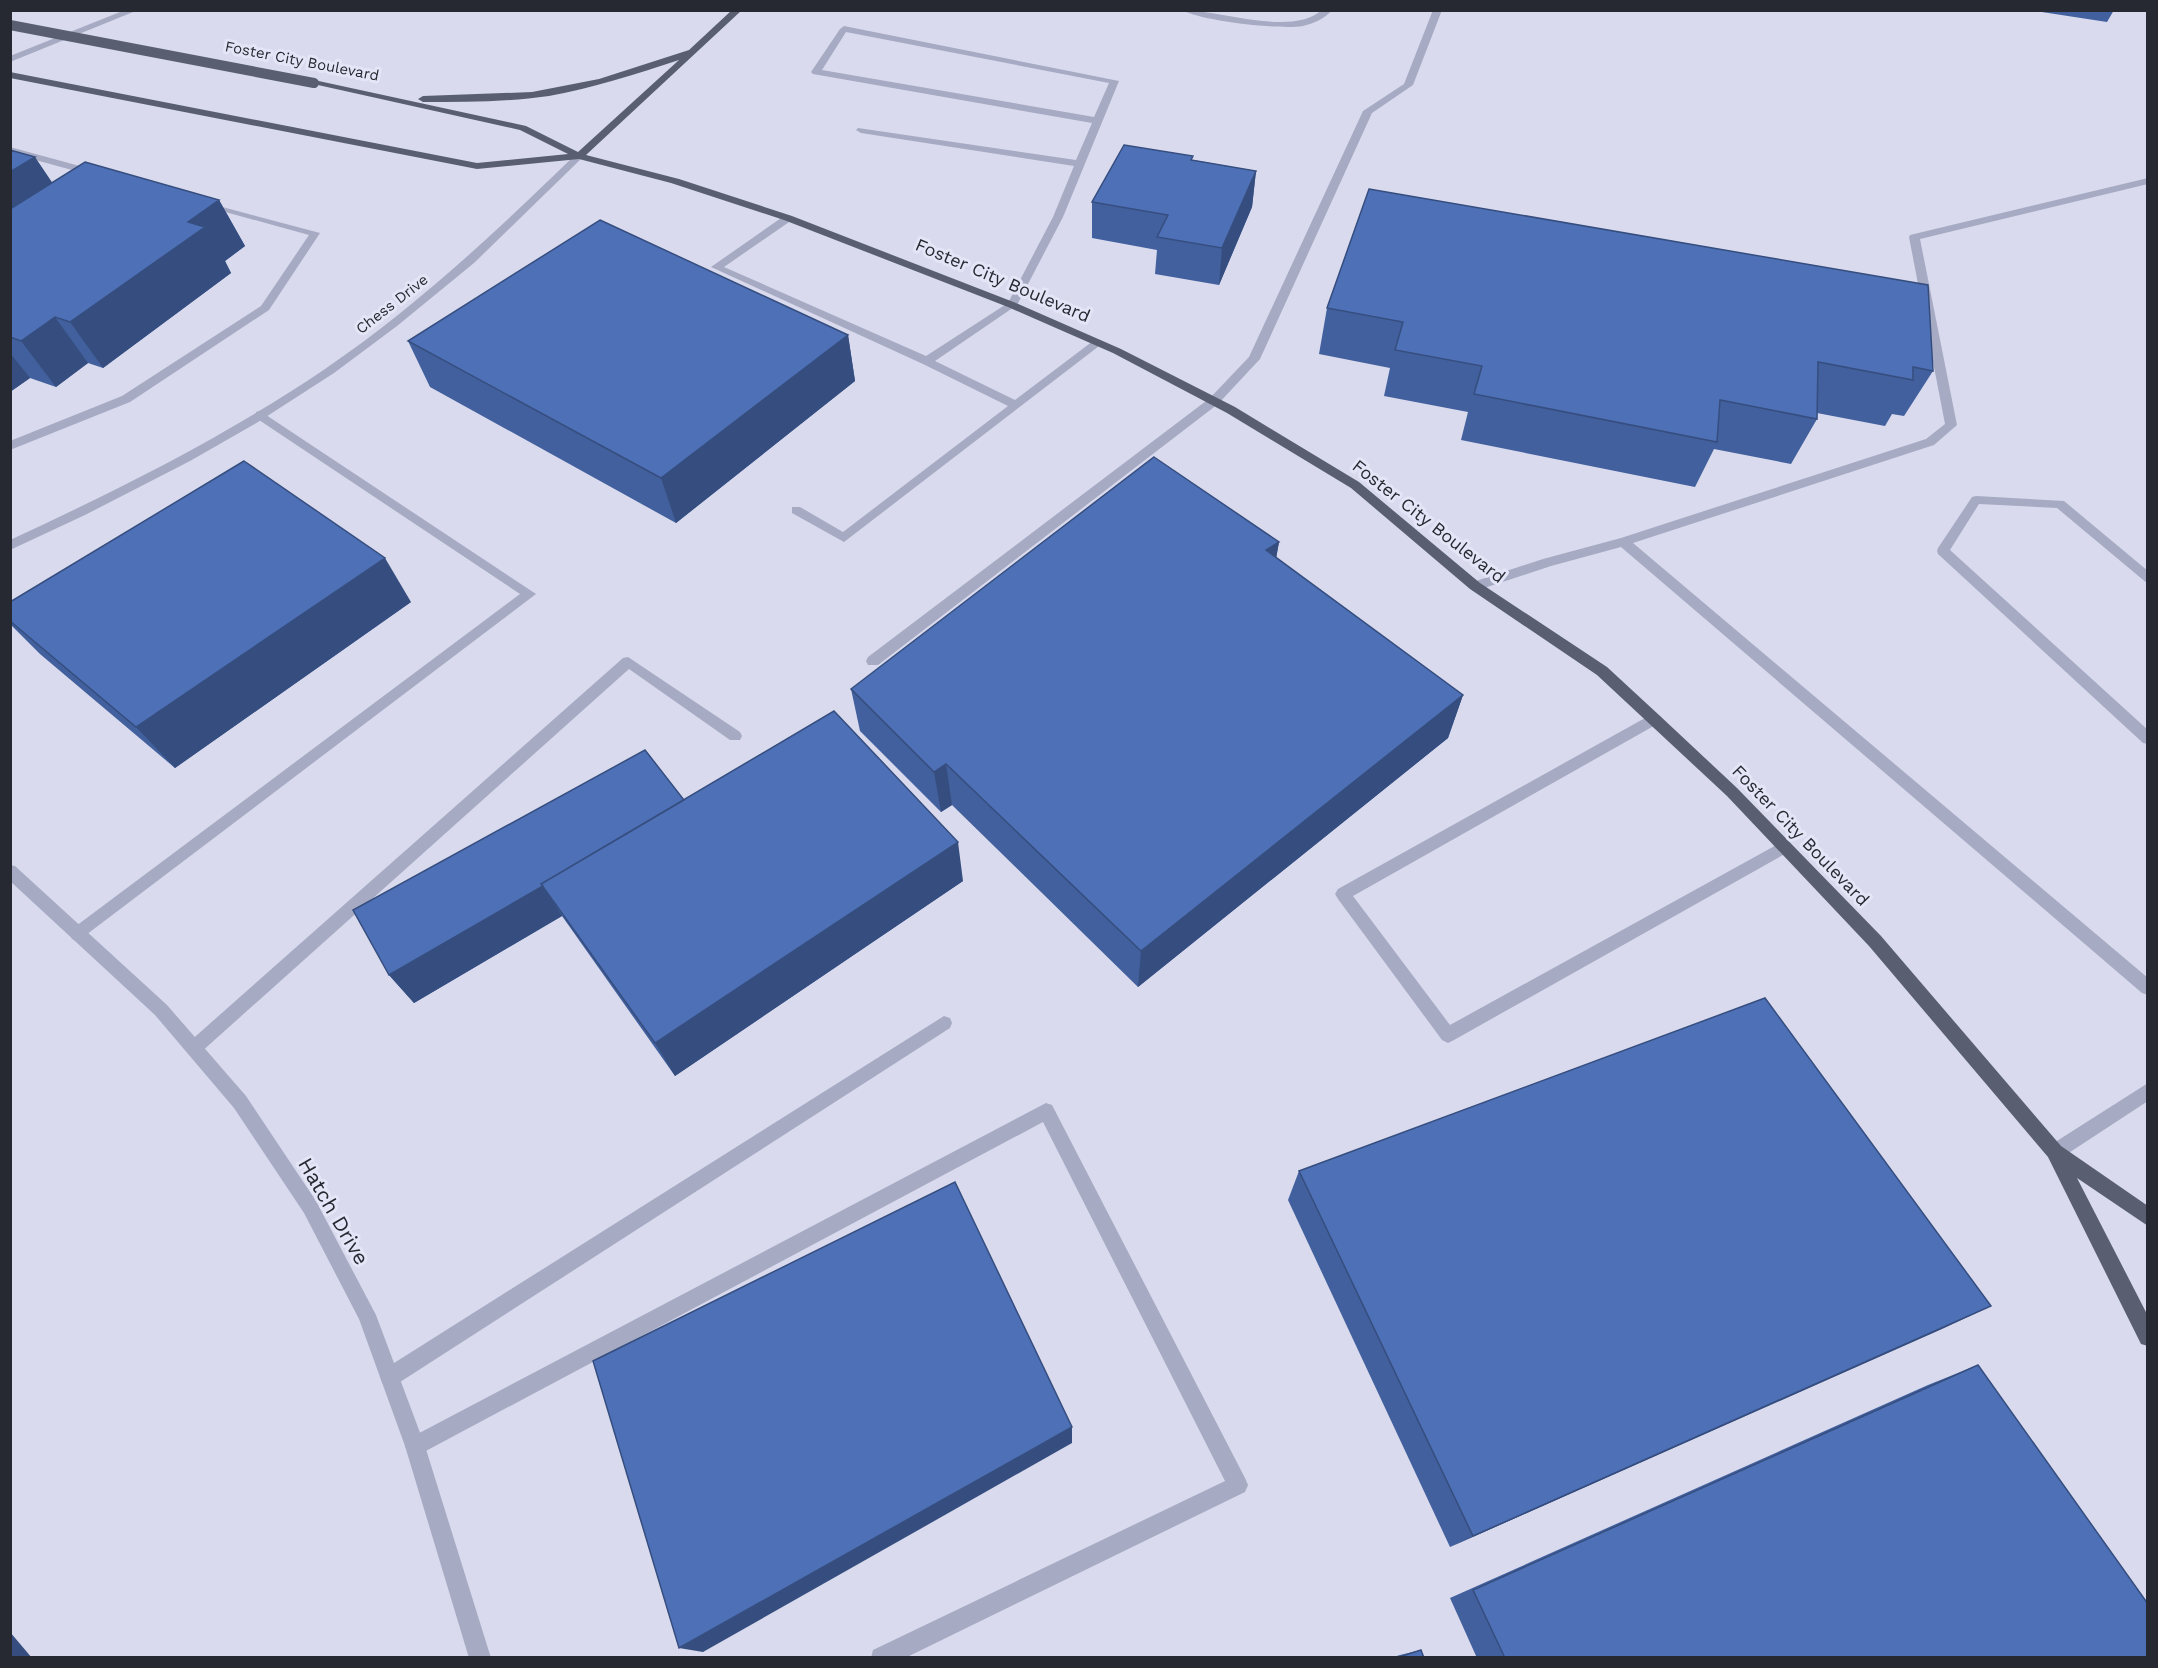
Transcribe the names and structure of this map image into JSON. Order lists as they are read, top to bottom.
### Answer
{
  "streets": {
    "main road": ["Foster City Boulevard", "Chess Drive"],
    "street": ["Hatch Drive"]
  },
  "crossings": [
    ["Foster City Boulevard", "Chess Drive"]
  ]
}
